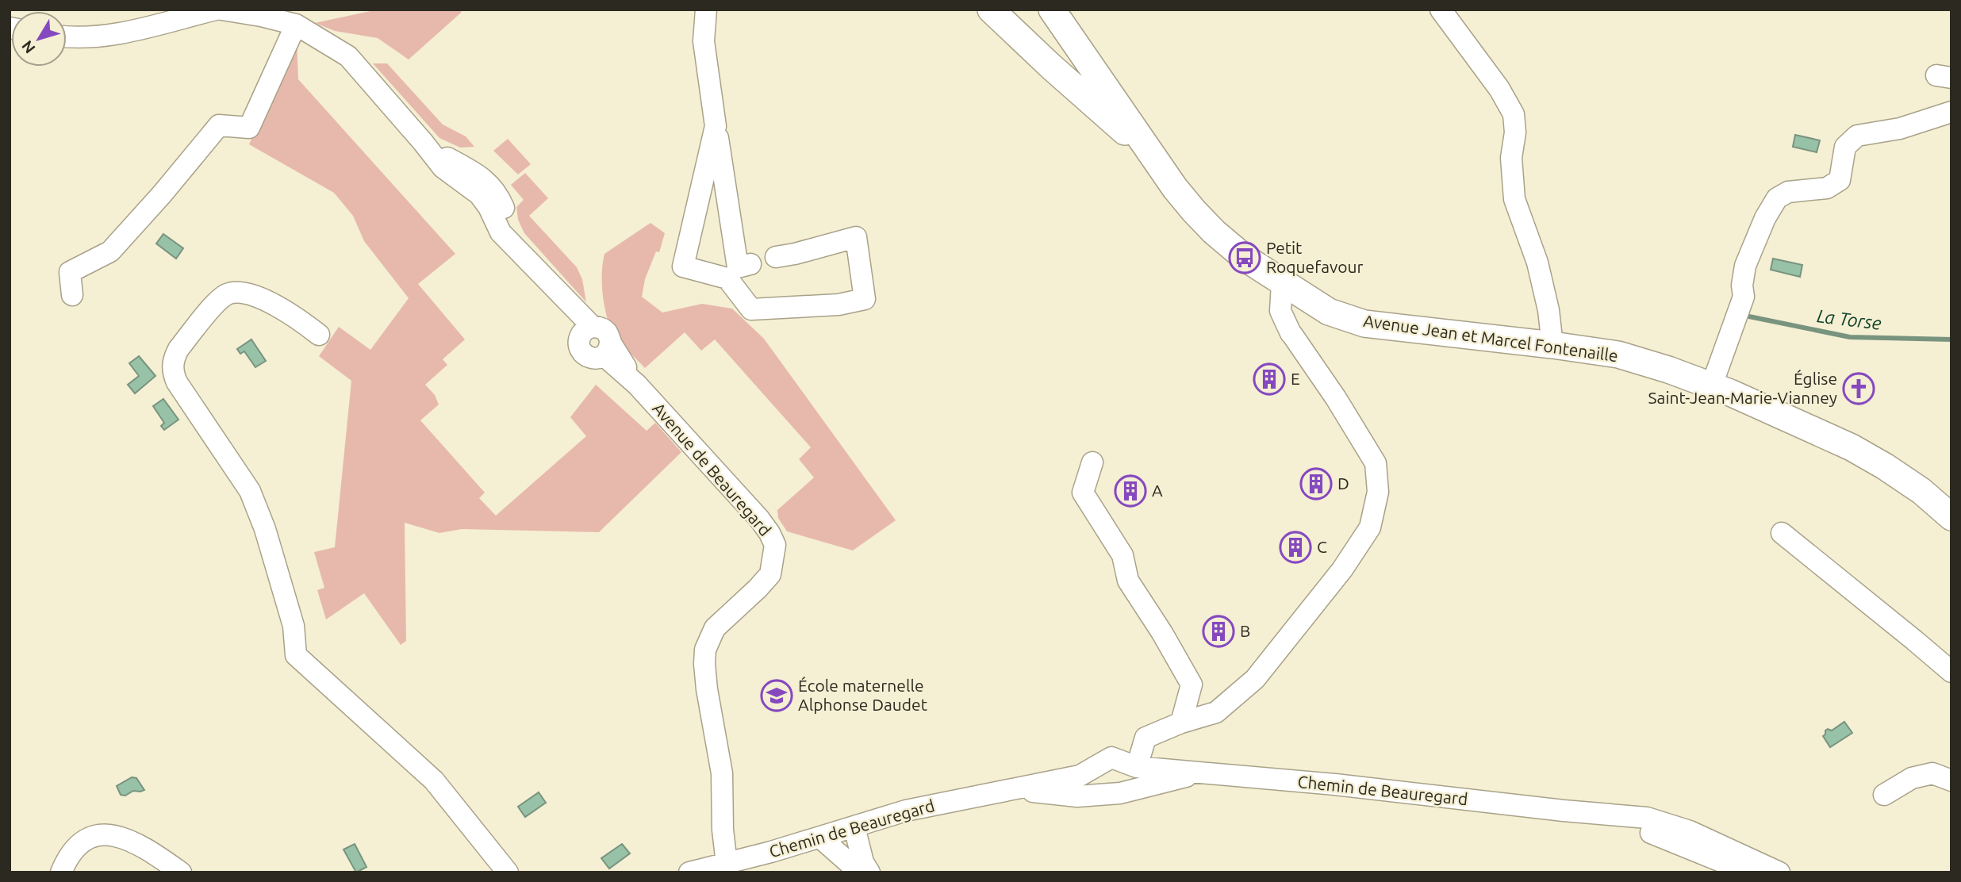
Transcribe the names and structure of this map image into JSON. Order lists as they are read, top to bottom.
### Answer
{
  "streets": {
    "main road": ["Avenue Jean et Marcel Fontenaille"],
    "street": ["Avenue de Beauregard", "Chemin de Beauregard"]
  },
  "crossings": [
    ["Avenue de Beauregard", "Chemin de Beauregard"]
  ],
  "water": ["La Torse"],
  "places": {
    "bus stop": ["Petit Roquefavour"],
    "building": [
      "E",
      "D",
      "A",
      "C",
      "B"
    ],
    "church": ["Église Saint-Jean-Marie-Vianney"],
    "school or university": ["École maternelle Alphonse Daudet"]
  },
  "north": "bottom left"
}
